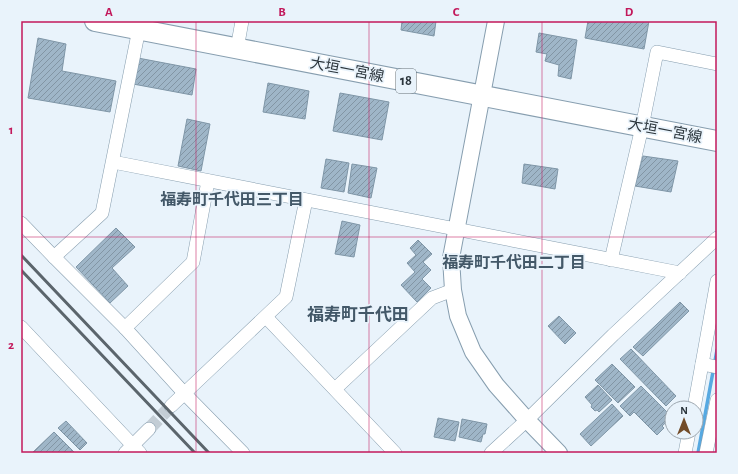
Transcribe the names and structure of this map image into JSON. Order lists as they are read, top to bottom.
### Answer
{
  "streets": {
    "main road": ["大垣一宮線", "18"]
  },
  "districts": ["福寿町千代田三丁目", "福寿町千代田二丁目", "福寿町千代田"],
  "north": "top",
  "grid": {
    "columns": [
      "A",
      "B",
      "C",
      "D"
    ],
    "rows": ["1", "2"]
  }
}
